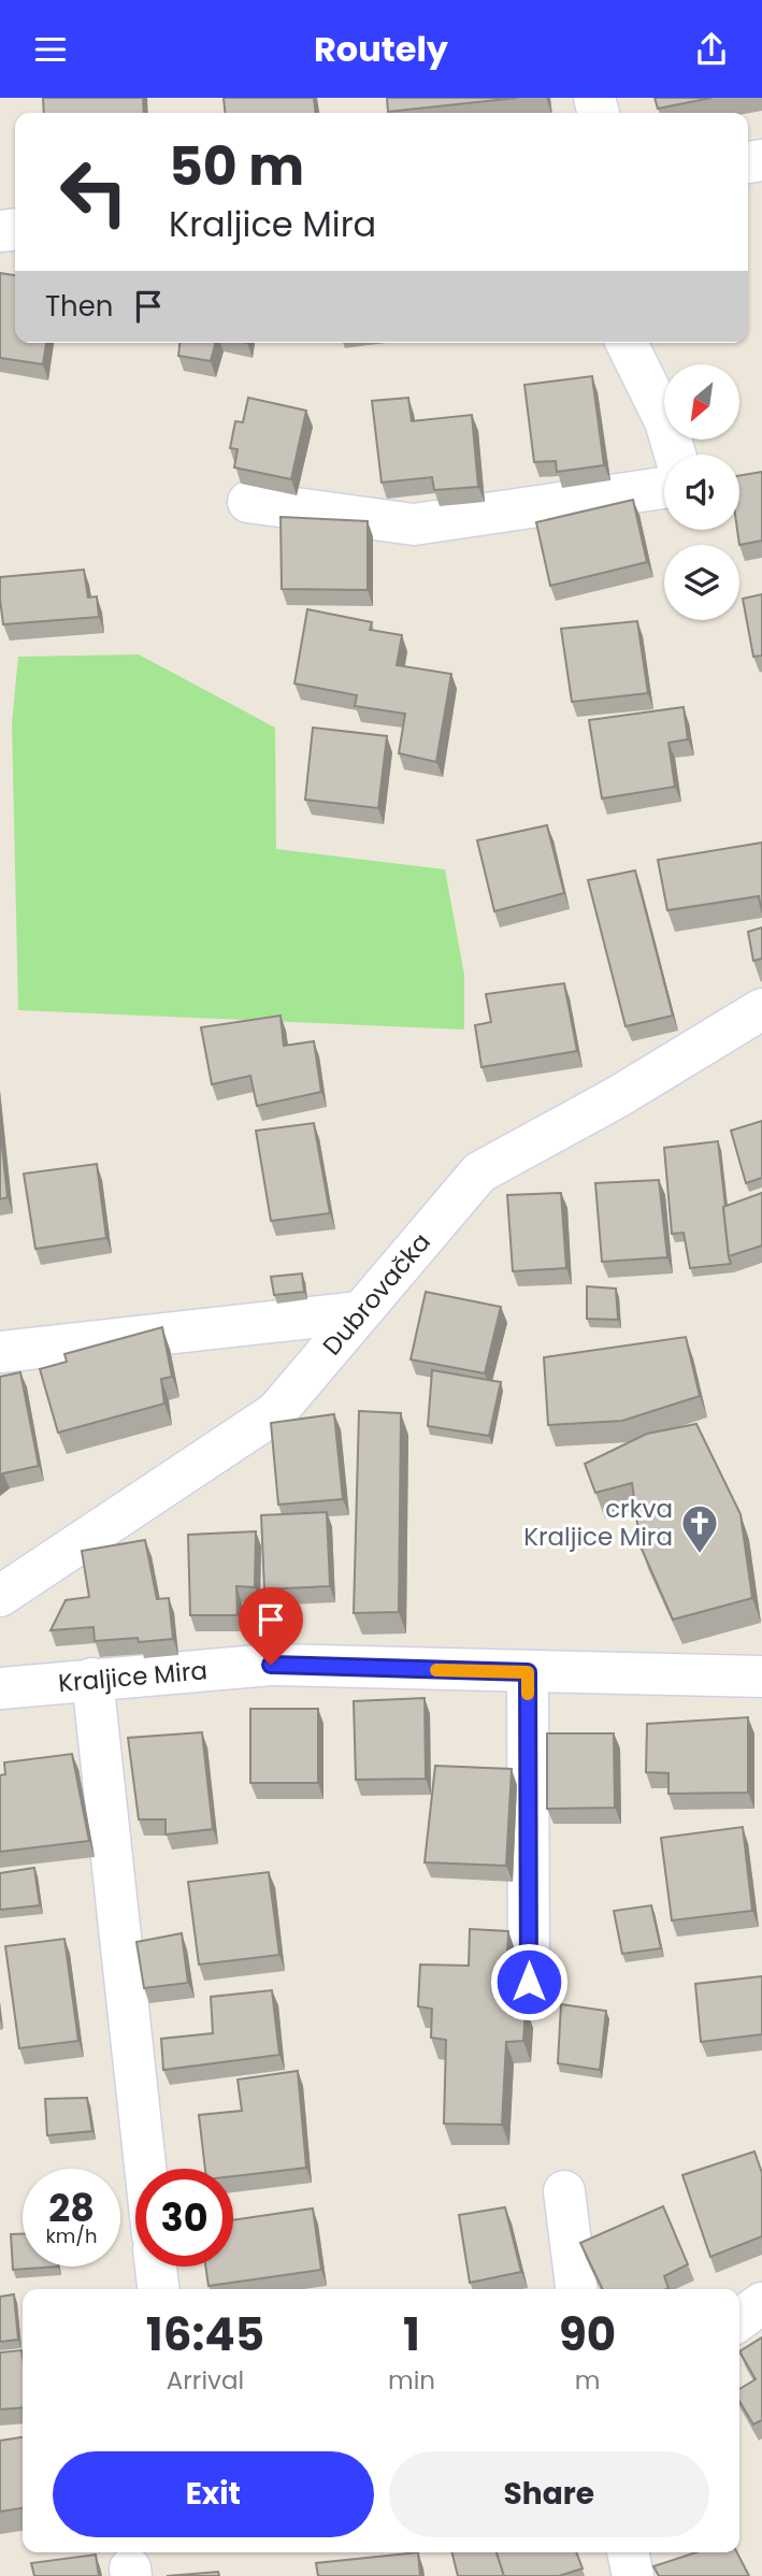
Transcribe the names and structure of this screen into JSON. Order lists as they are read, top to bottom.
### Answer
{
  "streets": {
    "street": ["Dubrovačka", "Kraljice Mira"]
  },
  "places": {
    "church": ["crkva Kraljice Mira"]
  },
  "north": "bottom left",
  "page": {
    "header": "Routely",
    "turn": ["50 m", "Kraljice Mira"],
    "then": "Then",
    "speed": "28 km/h",
    "limit": "30",
    "eta": [
      "16:45",
      "Arrival",
      "1",
      "min",
      "90",
      "m"
    ],
    "buttons": ["Exit", "Share"]
  }
}
